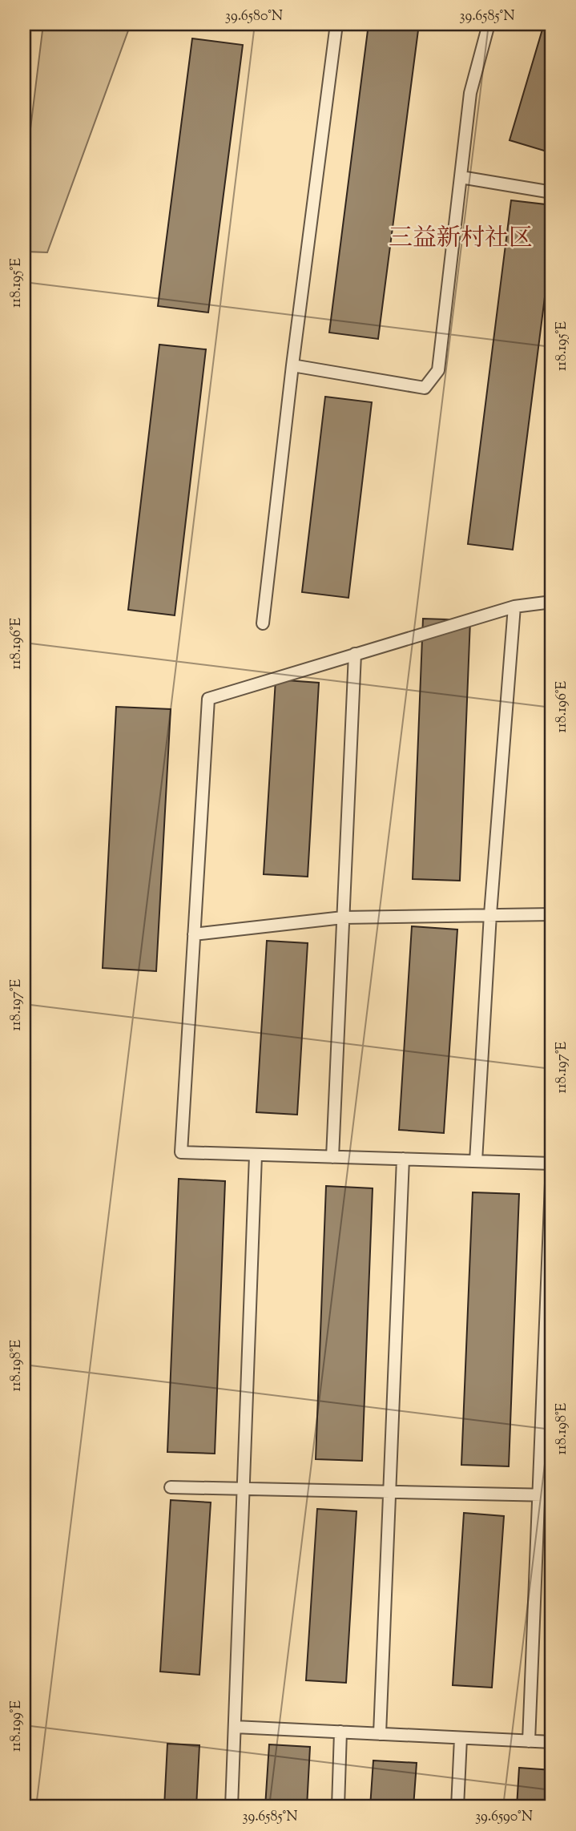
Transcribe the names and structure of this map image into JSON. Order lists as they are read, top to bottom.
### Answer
{
  "districts": ["三益新村社区"],
  "coordinates": [
    "39.6580°N",
    "39.6585°N",
    "118.195°E",
    "118.196°E",
    "118.197°E",
    "118.198°E",
    "118.199°E",
    "39.6590°N"
  ]
}
